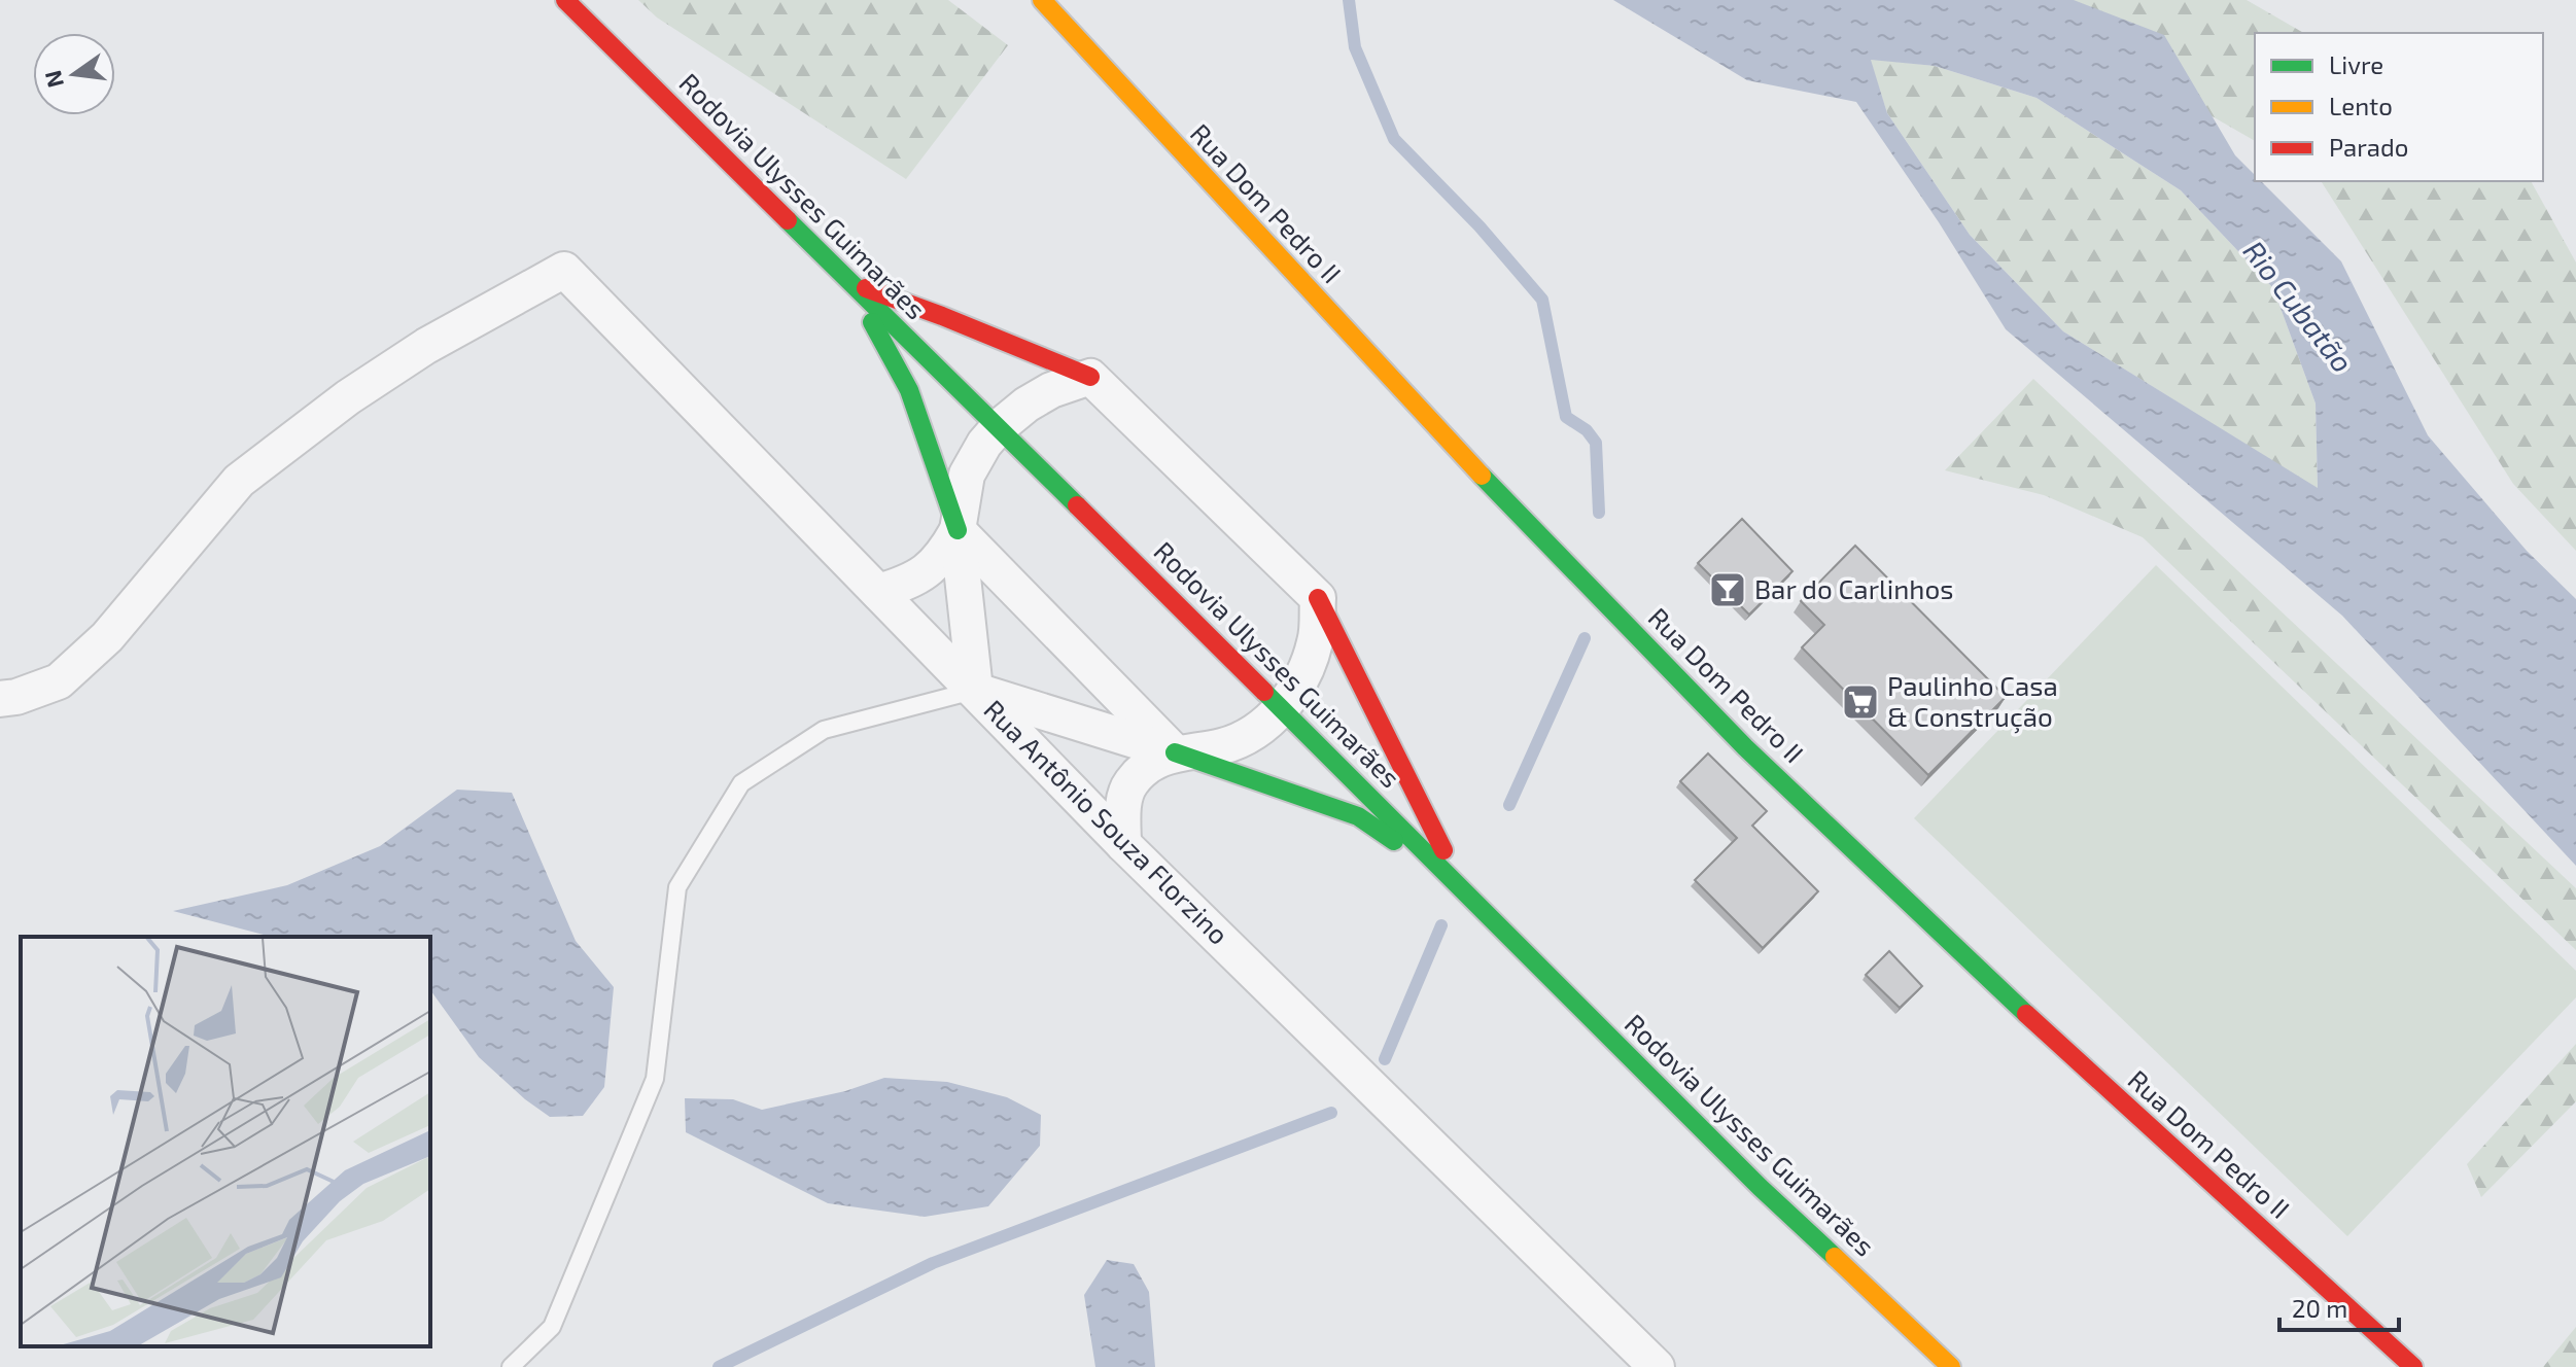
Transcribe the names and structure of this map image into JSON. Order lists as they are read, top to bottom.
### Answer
{
  "streets": {
    "main road": ["Rodovia Ulysses Guimarães", "Rua Dom Pedro II"],
    "street": ["Rua Antônio Souza Florzino"]
  },
  "water": ["Rio Cubatão"],
  "places": {
    "bar": ["Bar do Carlinhos"],
    "supermarket": ["Paulinho Casa & Construção"]
  },
  "legend": ["Livre", "Lento", "Parado"],
  "scale_bar": "20 m",
  "north": "left"
}
